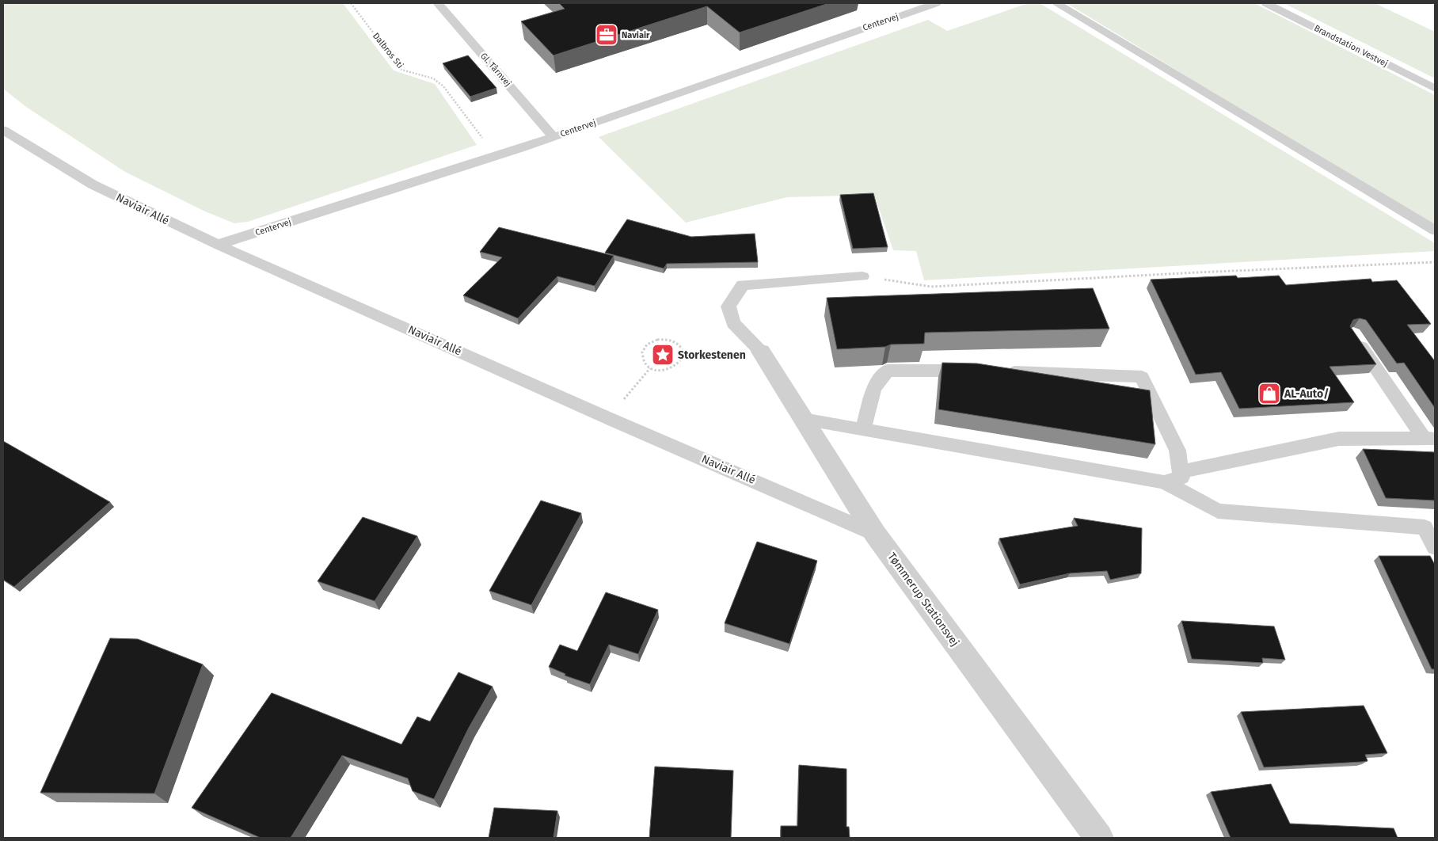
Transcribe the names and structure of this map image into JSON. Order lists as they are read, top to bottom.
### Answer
{
  "streets": {
    "street": ["Tømmerup Stationsvej"],
    "lane": [
      "Centervej",
      "Brandstation Vestvej",
      "Gl. Tårnvej",
      "Naviair Allé"
    ],
    "path": ["Dalbros Sti"]
  },
  "crossings": [
    ["Centervej", "Dalbros Sti"],
    ["Centervej", "Gl. Tårnvej"],
    ["Centervej", "Naviair Allé"],
    ["Naviair Allé", "Tømmerup Stationsvej"]
  ],
  "places": {
    "office": ["Naviair"],
    "place": ["Storkestenen"],
    "shop": ["AL-Auto/"]
  }
}
